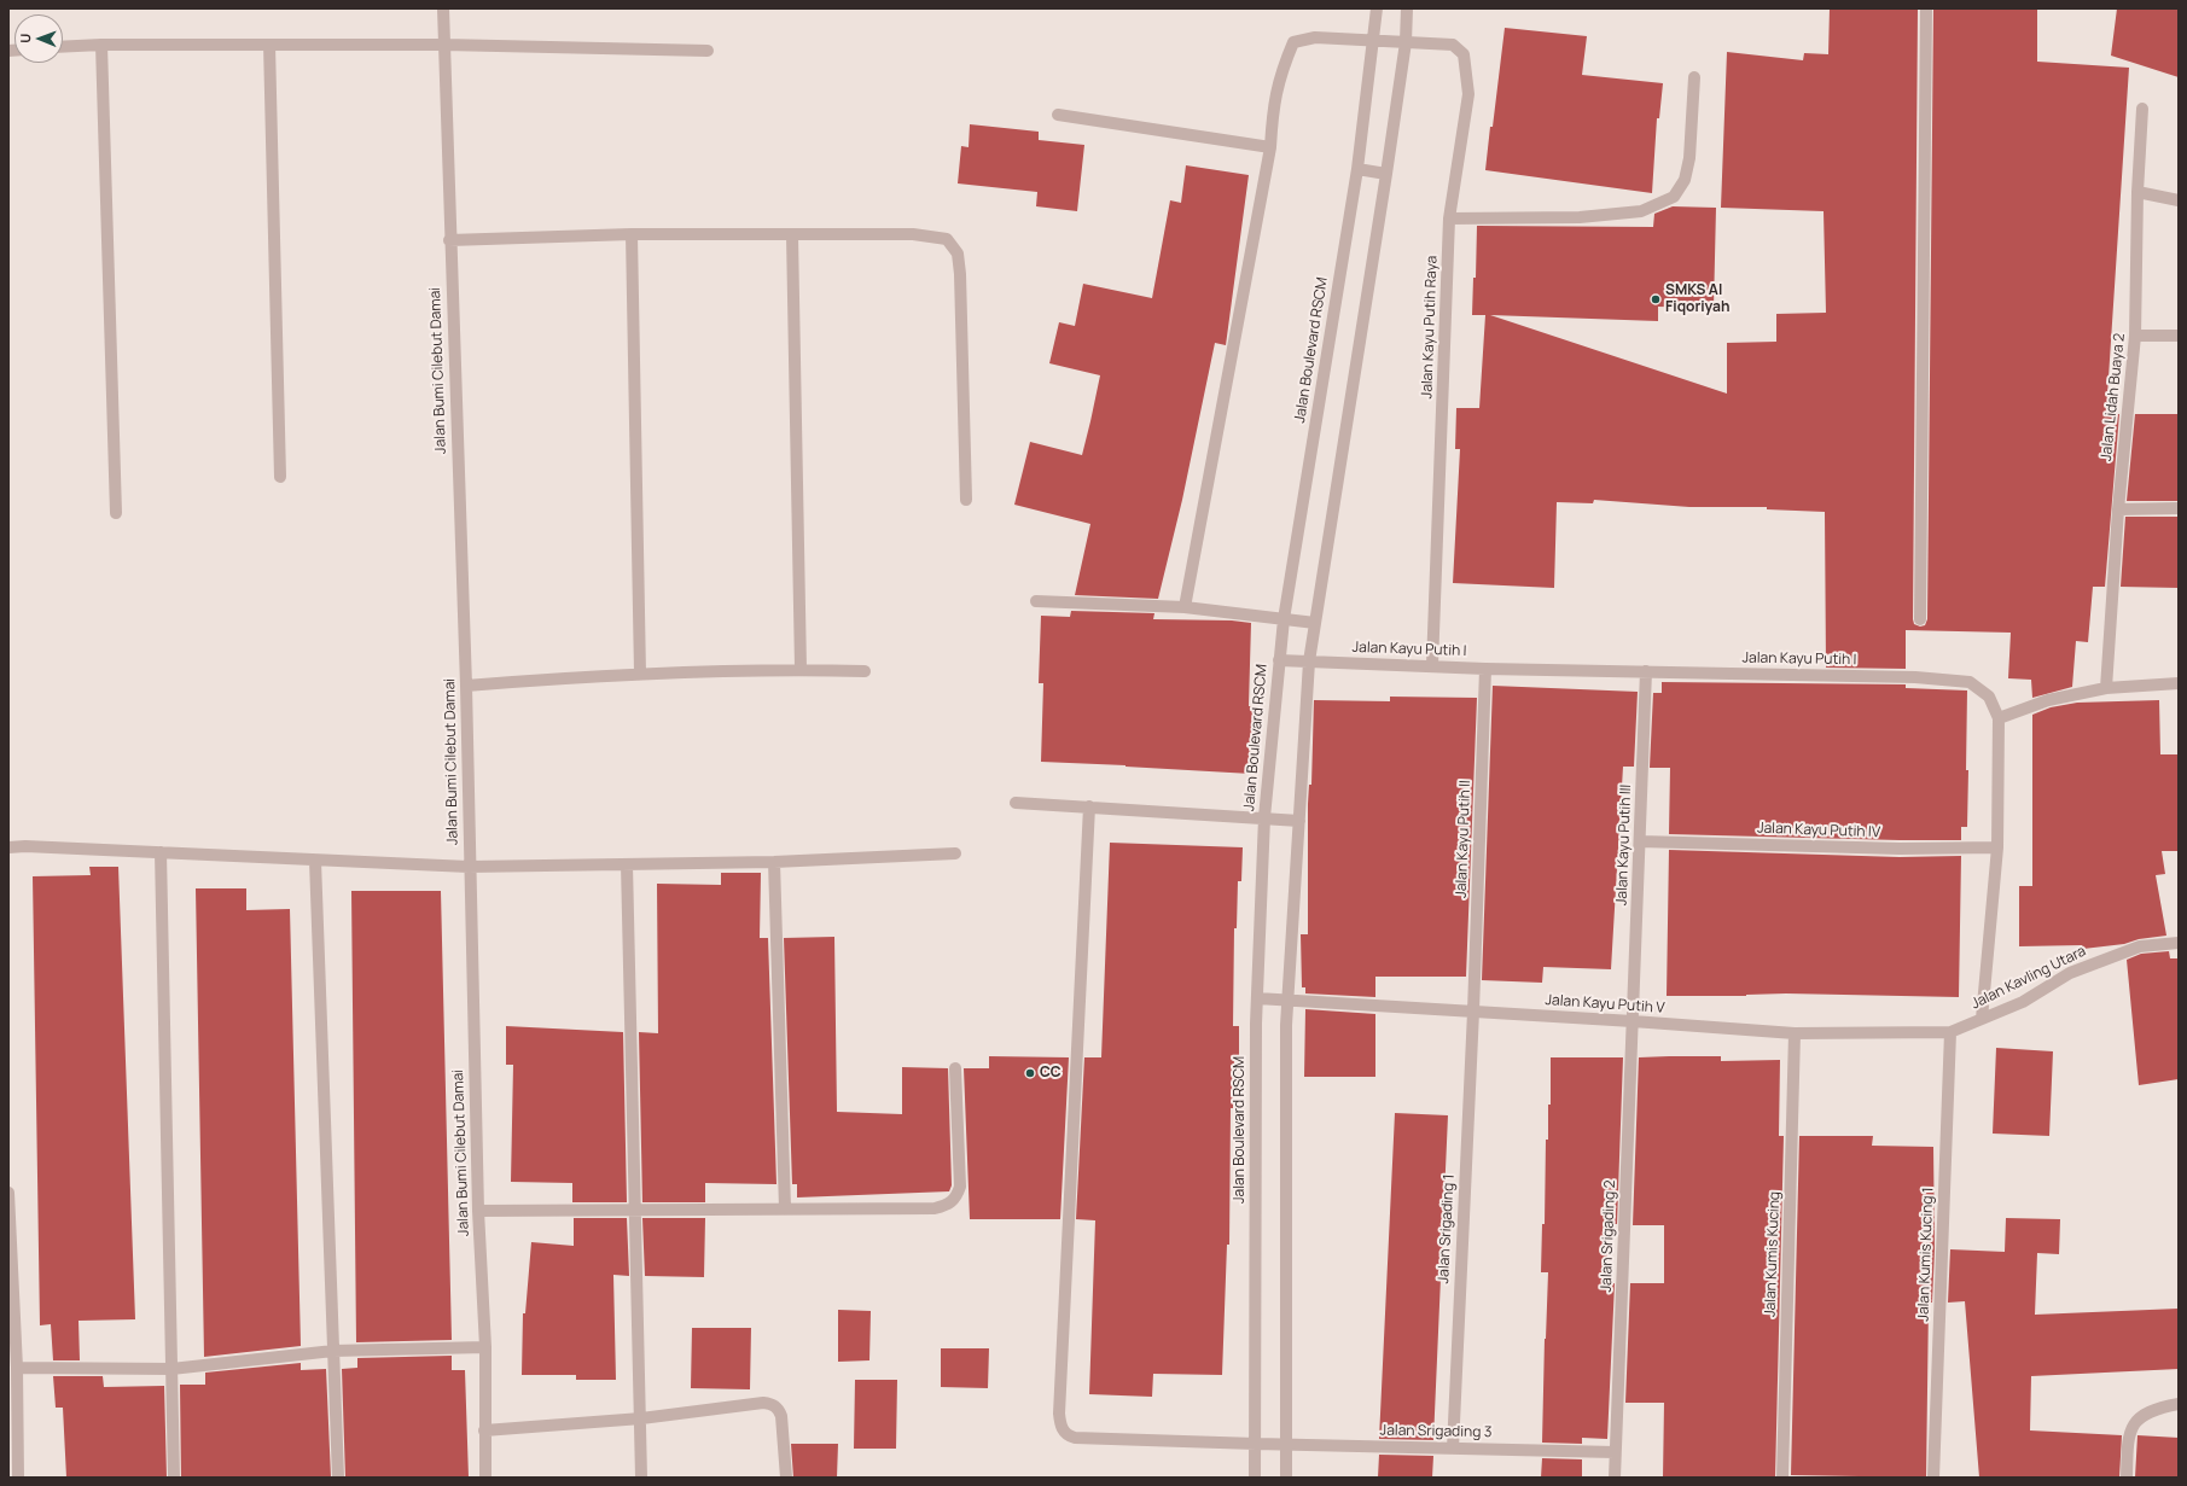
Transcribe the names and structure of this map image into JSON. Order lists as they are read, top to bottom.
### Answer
{
  "streets": {
    "street": [
      "Jalan Kayu Putih Raya",
      "Jalan Boulevard RSCM",
      "Jalan Bumi Cilebut Damai",
      "Jalan Lidah Buaya 2",
      "Jalan Kayu Putih I",
      "Jalan Kayu Putih IV",
      "Jalan Kayu Putih II",
      "Jalan Kayu Putih III",
      "Jalan Kavling Utara",
      "Jalan Kayu Putih V",
      "Jalan Srigading 1",
      "Jalan Srigading 2",
      "Jalan Kumis Kucing",
      "Jalan Kumis Kucing 1",
      "Jalan Srigading 3"
    ]
  },
  "crossings": [
    ["Jalan Kayu Putih Raya", "Jalan Boulevard RSCM"],
    ["Jalan Kayu Putih Raya", "Jalan Kayu Putih I"],
    ["Jalan Boulevard RSCM", "Jalan Kayu Putih I"],
    ["Jalan Boulevard RSCM", "Jalan Kayu Putih V"],
    ["Jalan Boulevard RSCM", "Jalan Srigading 3"],
    ["Jalan Kayu Putih I", "Jalan Kayu Putih IV"],
    ["Jalan Kayu Putih I", "Jalan Kayu Putih II"],
    ["Jalan Kayu Putih I", "Jalan Kayu Putih III"],
    ["Jalan Kayu Putih I", "Jalan Kavling Utara"],
    ["Jalan Kayu Putih IV", "Jalan Kayu Putih III"],
    ["Jalan Kayu Putih II", "Jalan Kayu Putih V"],
    ["Jalan Kayu Putih II", "Jalan Srigading 1"],
    ["Jalan Kayu Putih III", "Jalan Kayu Putih V"],
    ["Jalan Kayu Putih III", "Jalan Srigading 2"],
    ["Jalan Kavling Utara", "Jalan Kayu Putih V"],
    ["Jalan Kavling Utara", "Jalan Kumis Kucing 1"],
    ["Jalan Kayu Putih V", "Jalan Srigading 1"],
    ["Jalan Kayu Putih V", "Jalan Srigading 2"],
    ["Jalan Kayu Putih V", "Jalan Kumis Kucing"],
    ["Jalan Kayu Putih V", "Jalan Kumis Kucing 1"],
    ["Jalan Srigading 1", "Jalan Srigading 3"],
    ["Jalan Srigading 2", "Jalan Srigading 3"]
  ],
  "places": ["SMKS Al Fiqoriyah", "CC"],
  "north": "left"
}
